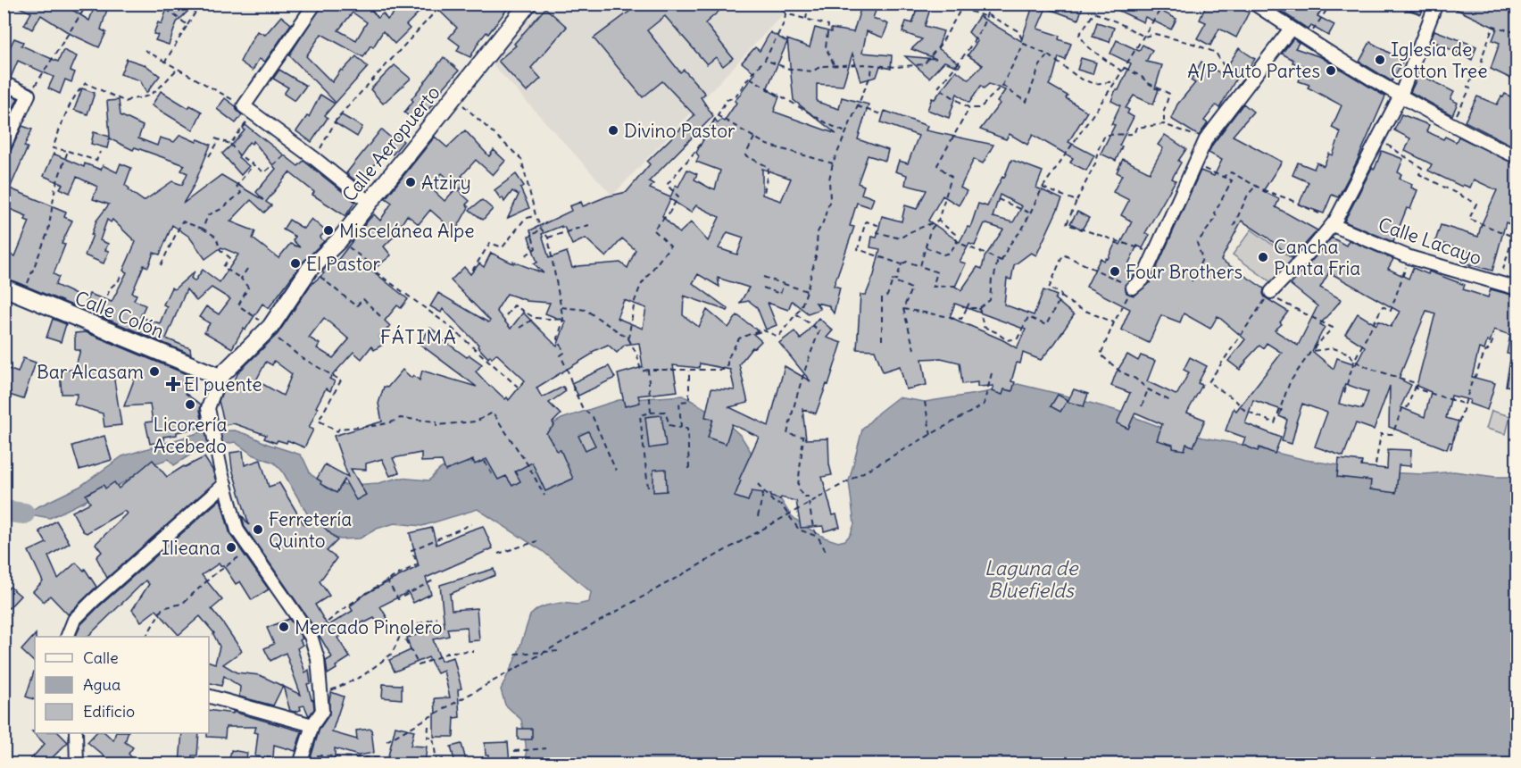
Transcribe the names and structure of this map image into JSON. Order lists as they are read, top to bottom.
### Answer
{
  "streets": {
    "street": ["Calle Aeropuerto", "Calle Lacayo", "Calle Colón"]
  },
  "crossings": [
    ["Calle Aeropuerto", "Calle Colón"]
  ],
  "districts": ["FÁTIMA"],
  "water": ["Laguna de Bluefields"],
  "places": {
    "other": [
      "Iglesia de Cotton Tree",
      "A/P Auto Partes",
      "Divino Pastor",
      "Atziry",
      "Miscelánea Alpe",
      "Cancha Punta Fria",
      "El Pastor",
      "Four Brothers",
      "Bar Alcasam",
      "Licorería Acebedo",
      "Ferretería Quinto",
      "Ilieana",
      "Mercado Pinolero"
    ],
    "health": ["El puente"]
  },
  "legend": ["Calle", "Agua", "Edificio"]
}
